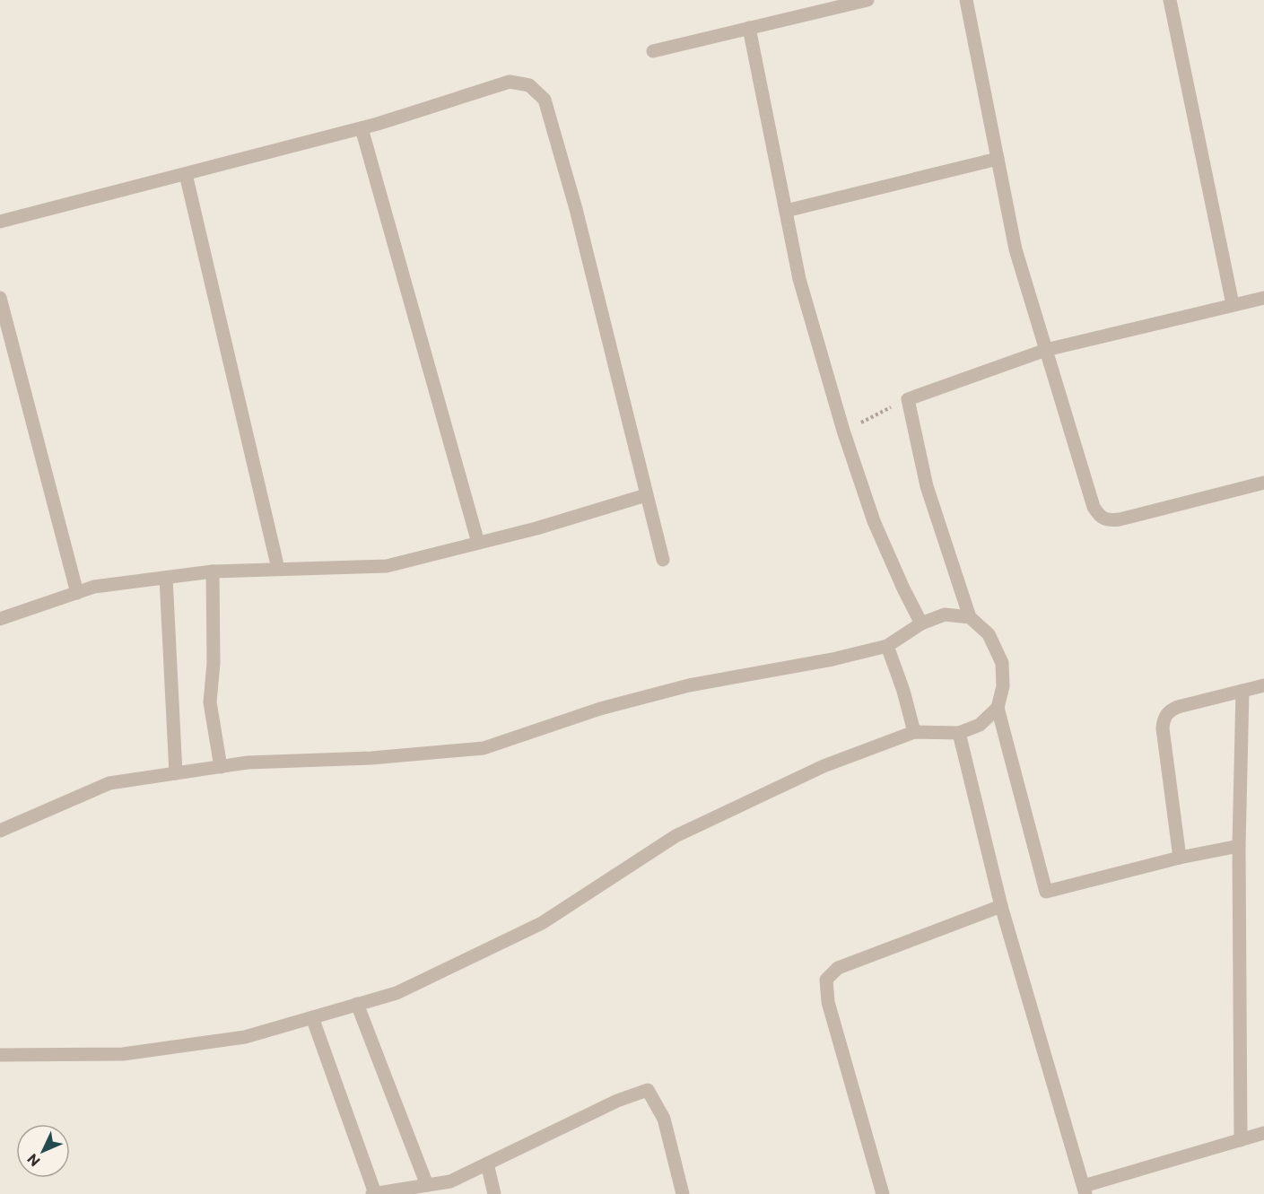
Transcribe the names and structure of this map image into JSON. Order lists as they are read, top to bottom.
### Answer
{
  "north": "bottom left"
}
